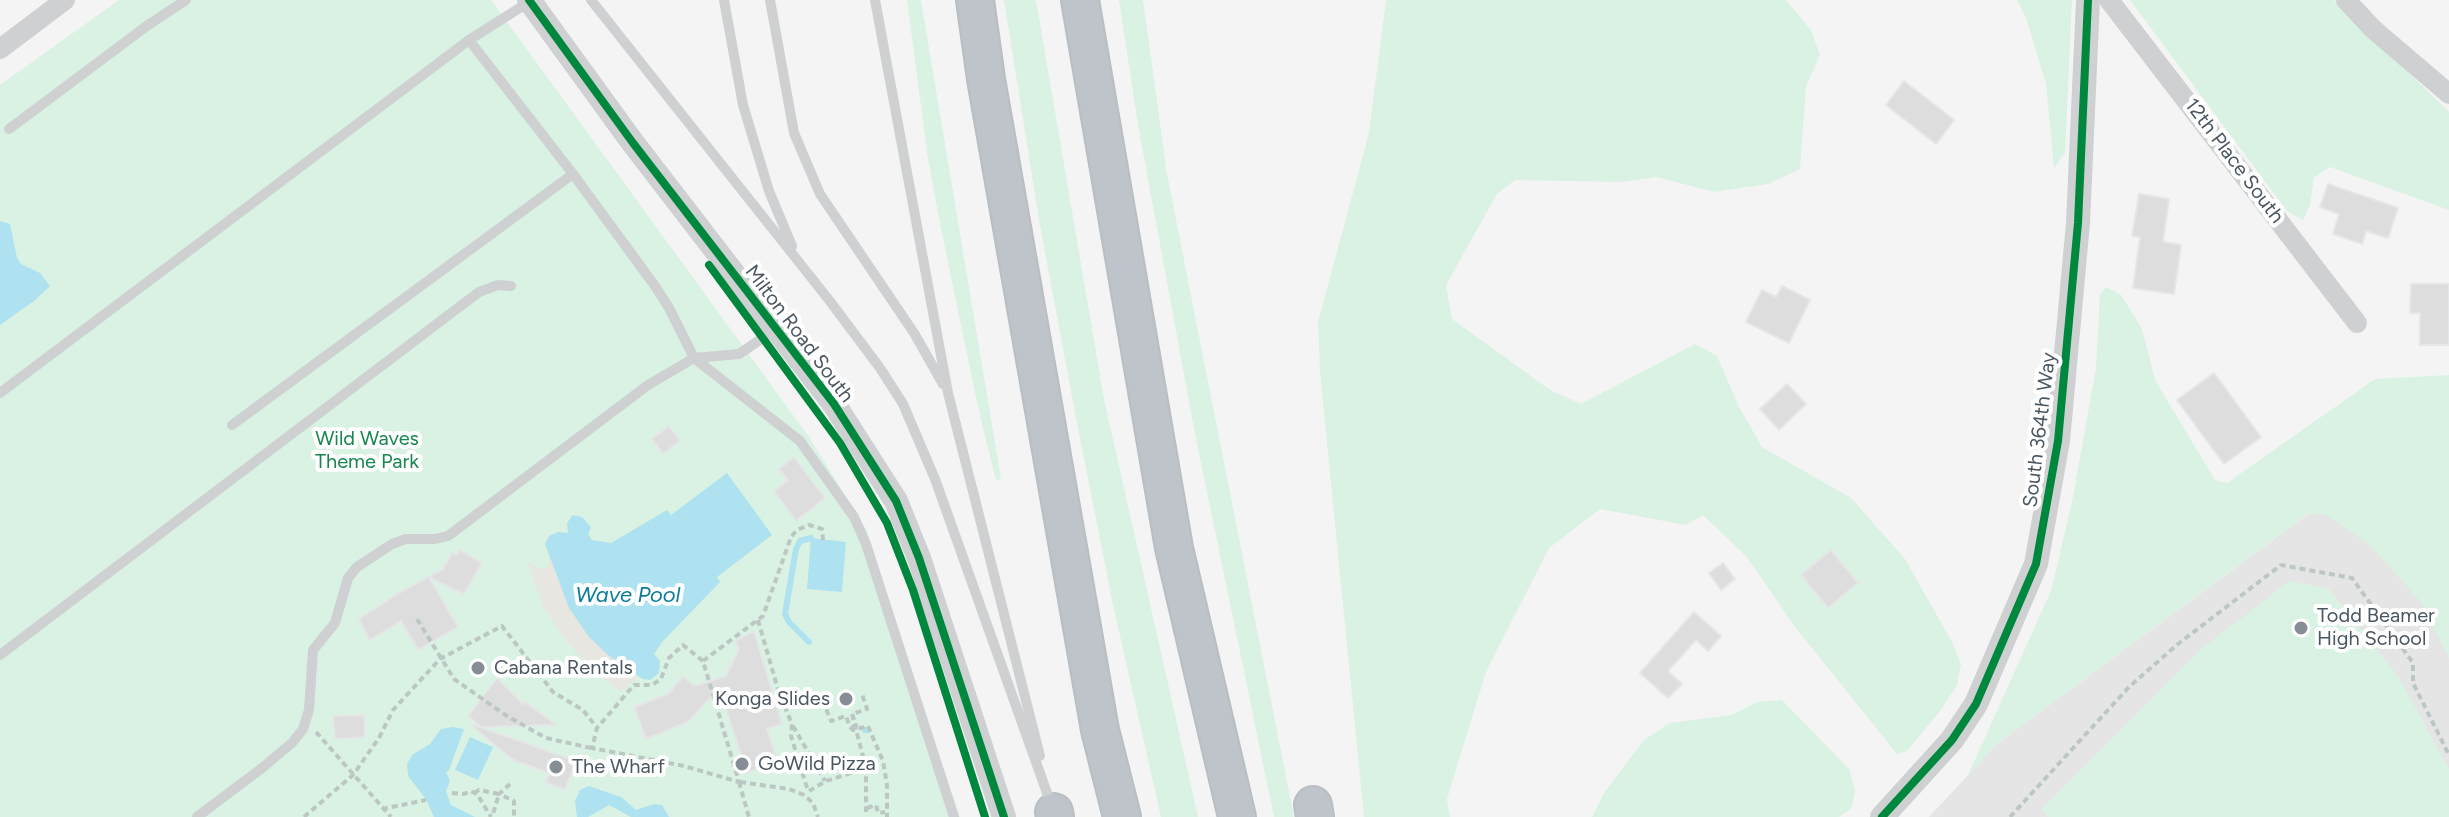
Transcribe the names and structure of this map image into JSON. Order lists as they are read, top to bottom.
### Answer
{
  "streets": {
    "street": ["12th Place South", "Milton Road South", "South 364th Way"]
  },
  "water": ["Wave Pool"],
  "parks": ["Wild Waves Theme Park"],
  "places": [
    "Todd Beamer High School",
    "Cabana Rentals",
    "Konga Slides",
    "GoWild Pizza",
    "The Wharf"
  ]
}
